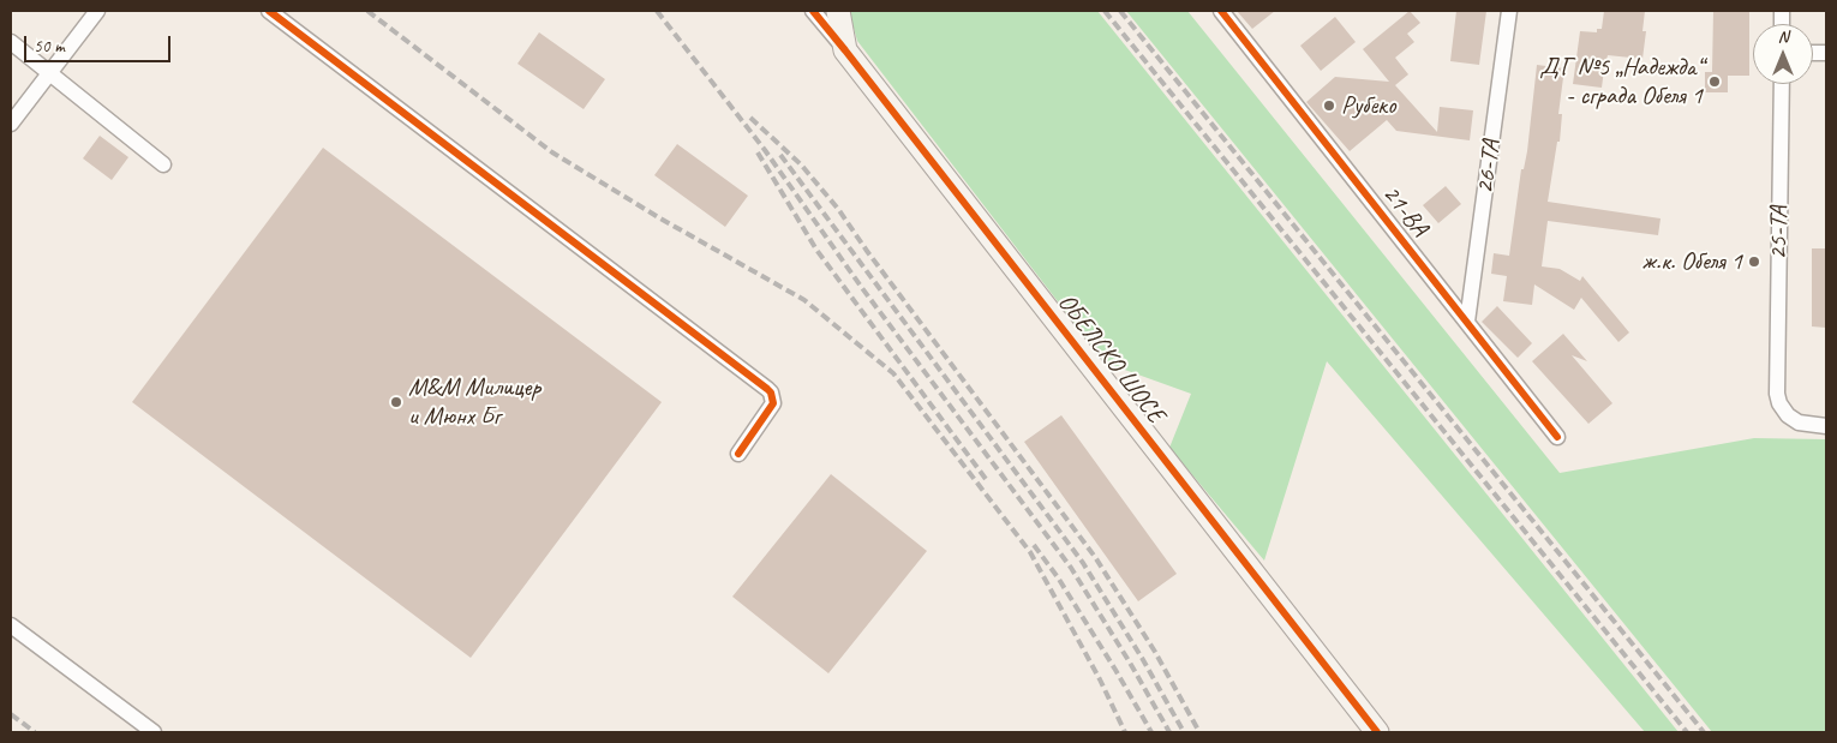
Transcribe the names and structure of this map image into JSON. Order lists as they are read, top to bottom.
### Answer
{
  "streets": {
    "street": [
      "26-ТА",
      "21-ВА",
      "25-ТА",
      "ОБЕЛСКО ШОСЕ"
    ]
  },
  "crossings": [
    ["26-ТА", "21-ВА"]
  ],
  "places": [
    "ДГ №5 „Надежда“ - сграда Обеля 1",
    "Рубеко",
    "ж.к. Обеля 1",
    "М&M Mилицер и Мюнх Бг"
  ],
  "scale_bar": "50 m",
  "north": "top"
}
